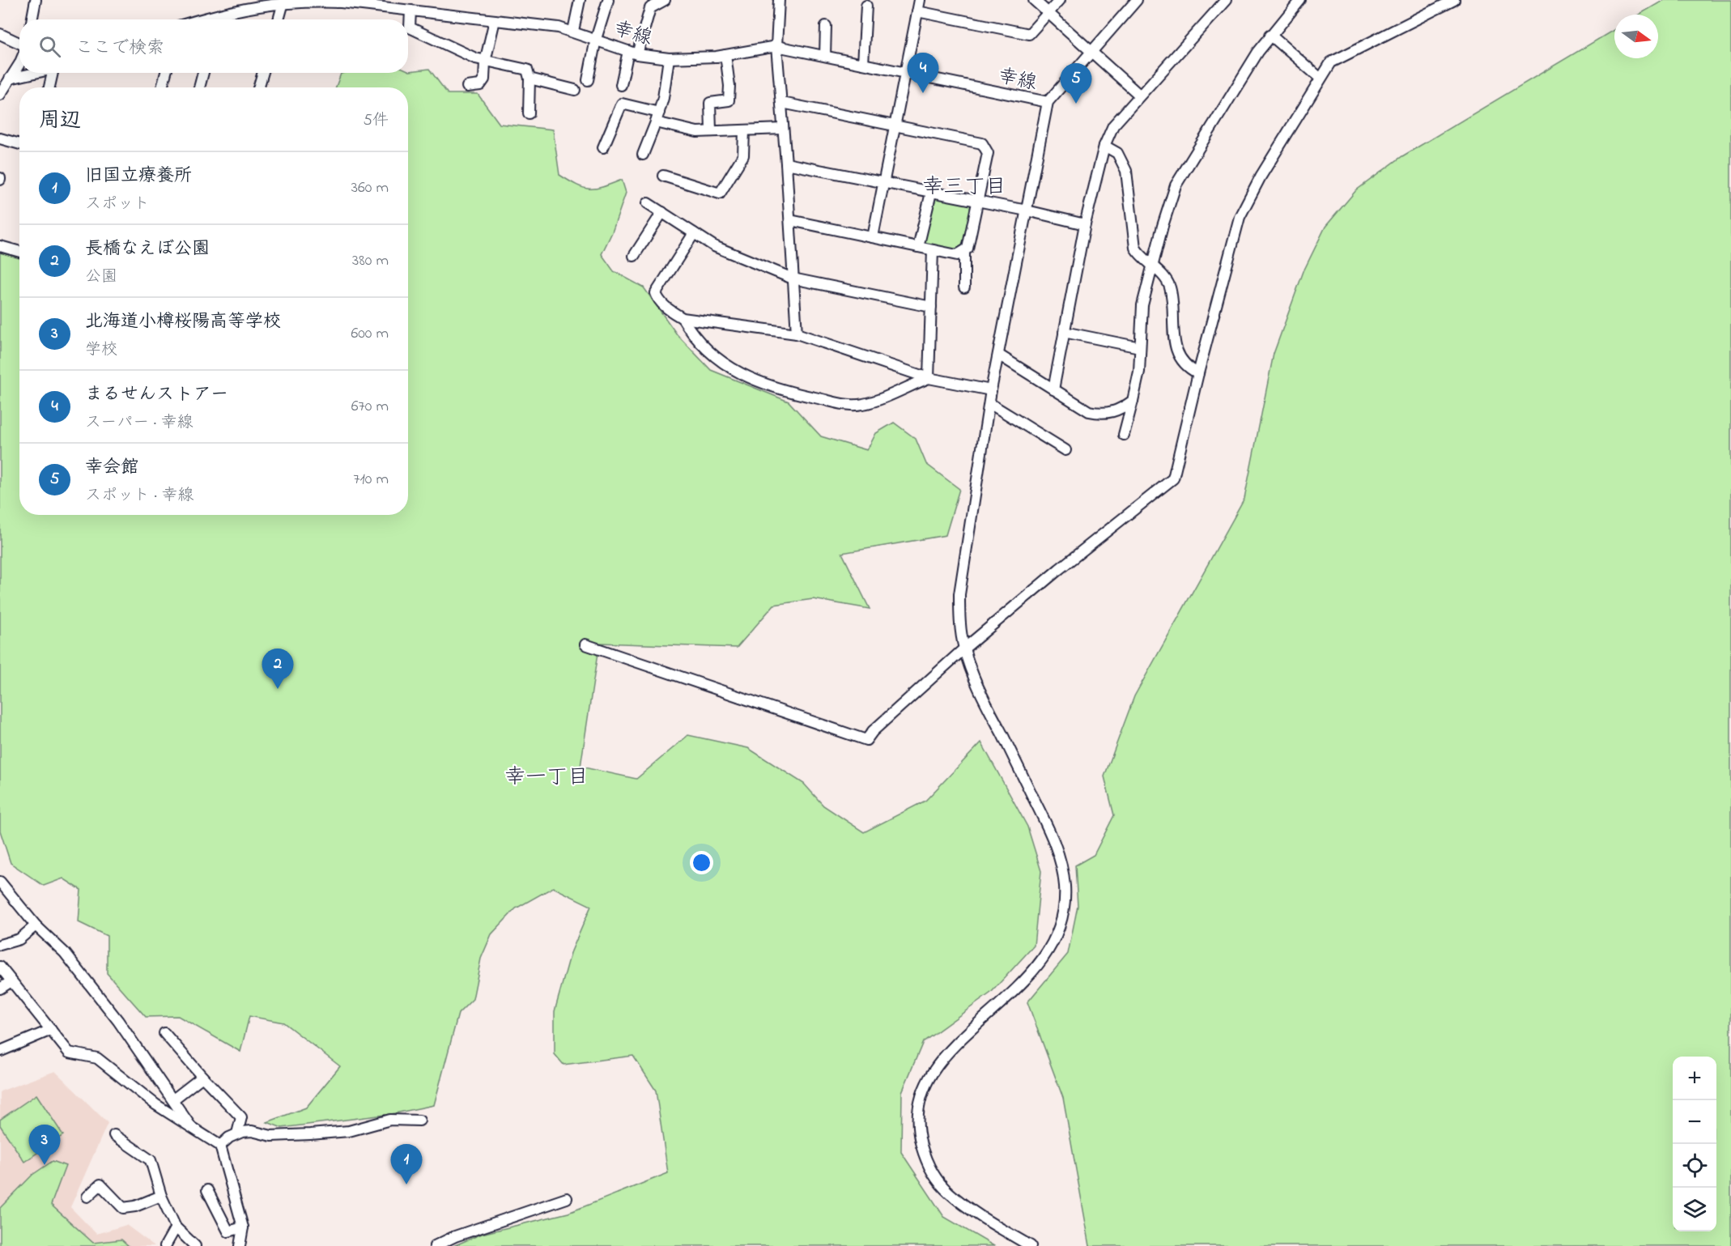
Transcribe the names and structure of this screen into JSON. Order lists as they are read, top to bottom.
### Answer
{
  "streets": {
    "street": ["幸線"]
  },
  "districts": ["幸三丁目", "幸一丁目"],
  "north": "right",
  "page": {
    "search": "ここで検索",
    "pins": [
      "4",
      "5",
      "2",
      "3",
      "1"
    ],
    "heading": ["周辺", "5件"],
    "list": [
      {
        "mark": "1",
        "name": "旧国立療養所",
        "note": "スポット",
        "value": "360 m"
      },
      {
        "mark": "2",
        "name": "長橋なえぼ公園",
        "note": "公園",
        "value": "380 m"
      },
      {
        "mark": "3",
        "name": "北海道小樽桜陽高等学校",
        "note": "学校",
        "value": "600 m"
      },
      {
        "mark": "4",
        "name": "まるせんストアー",
        "note": "スーパー · 幸線",
        "value": "670 m"
      },
      {
        "mark": "5",
        "name": "幸会館",
        "note": "スポット · 幸線",
        "value": "710 m"
      }
    ],
    "map_buttons": ["+", "−"]
  }
}
